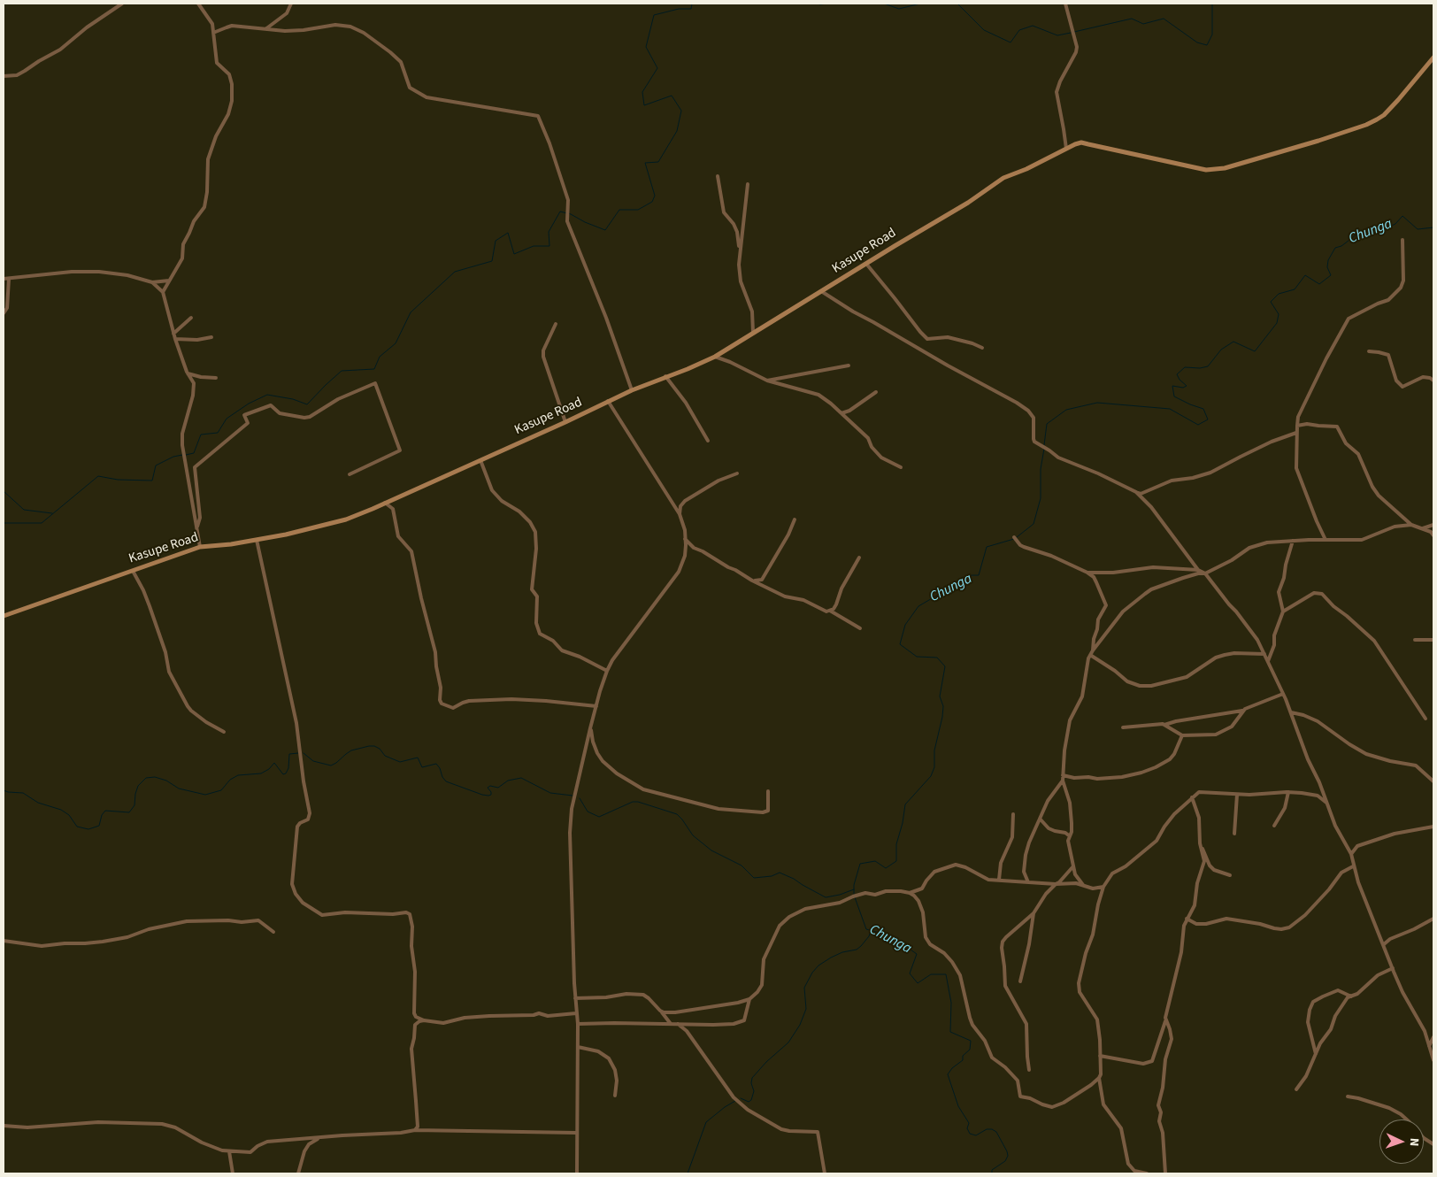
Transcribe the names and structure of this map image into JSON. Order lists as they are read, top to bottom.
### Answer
{
  "streets": {
    "street": ["Kasupe Road"]
  },
  "water": ["Chunga"],
  "north": "right"
}
